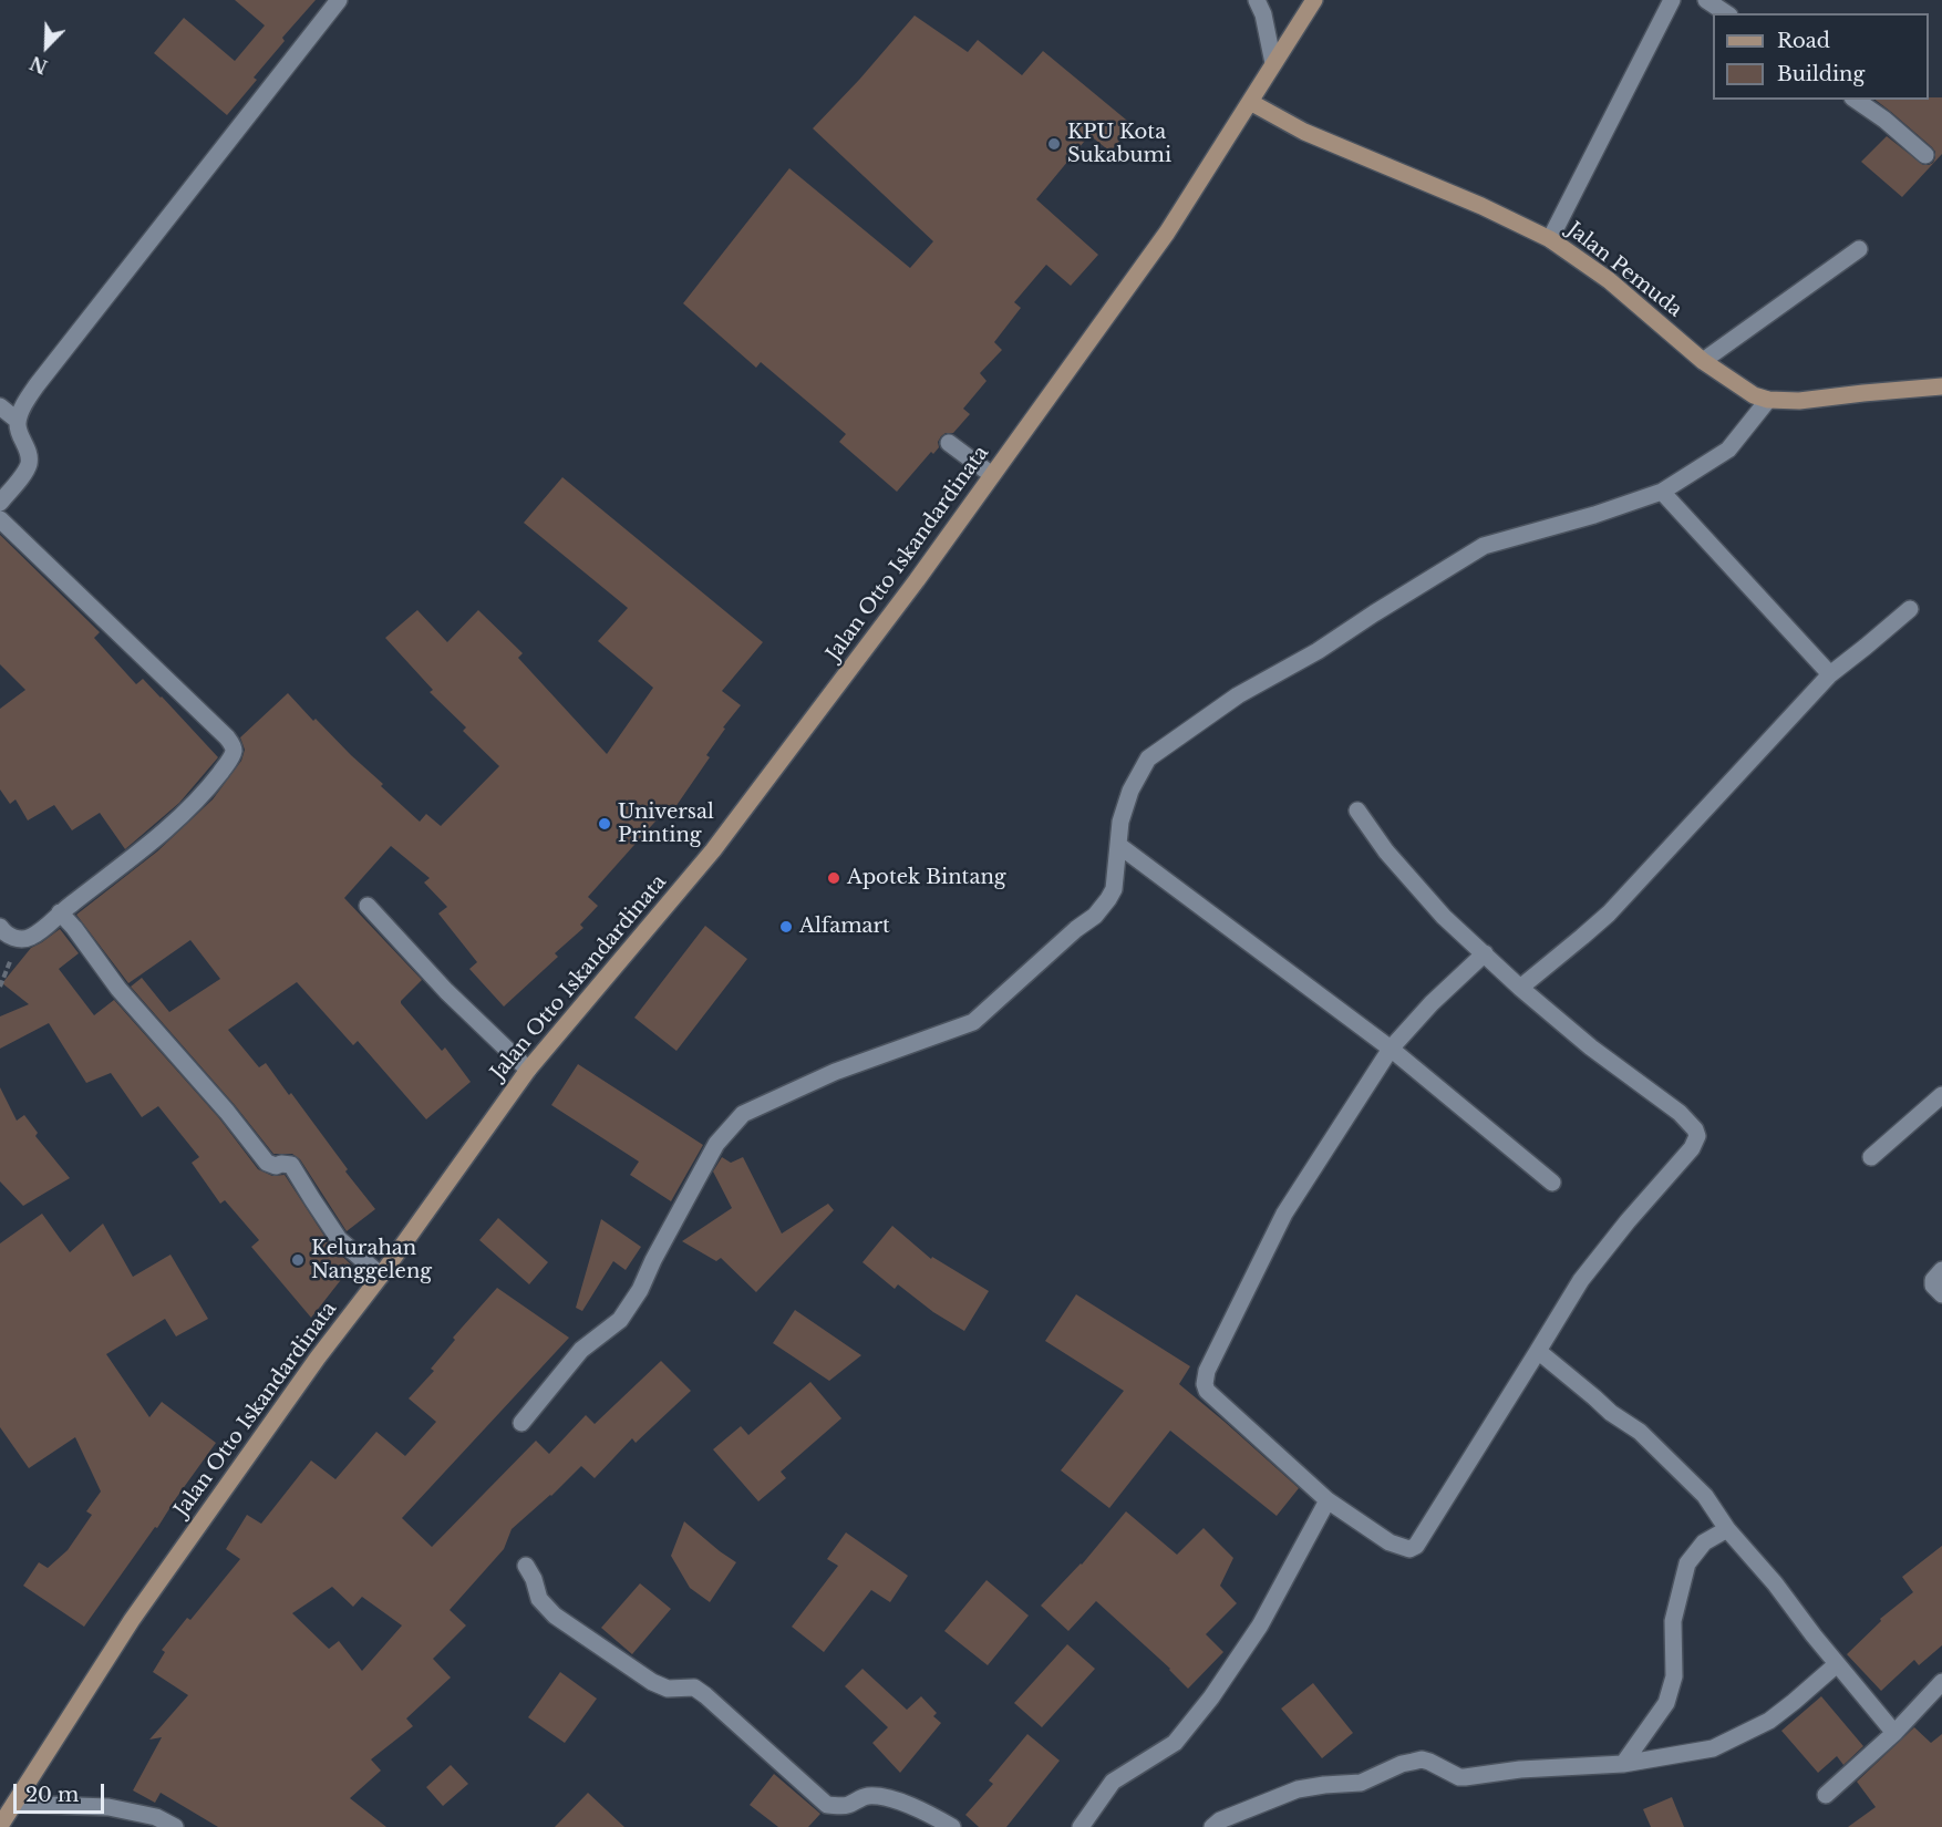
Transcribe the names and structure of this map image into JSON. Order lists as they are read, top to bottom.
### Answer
{
  "streets": {
    "main road": ["Jalan Pemuda", "Jalan Otto Iskandardinata"]
  },
  "crossings": [
    ["Jalan Pemuda", "Jalan Otto Iskandardinata"]
  ],
  "places": [
    "KPU Kota Sukabumi",
    "Universal Printing",
    "Apotek Bintang",
    "Alfamart",
    "Kelurahan Nanggeleng"
  ],
  "legend": ["Road", "Building"],
  "scale_bar": "20 m",
  "north": "bottom left"
}
